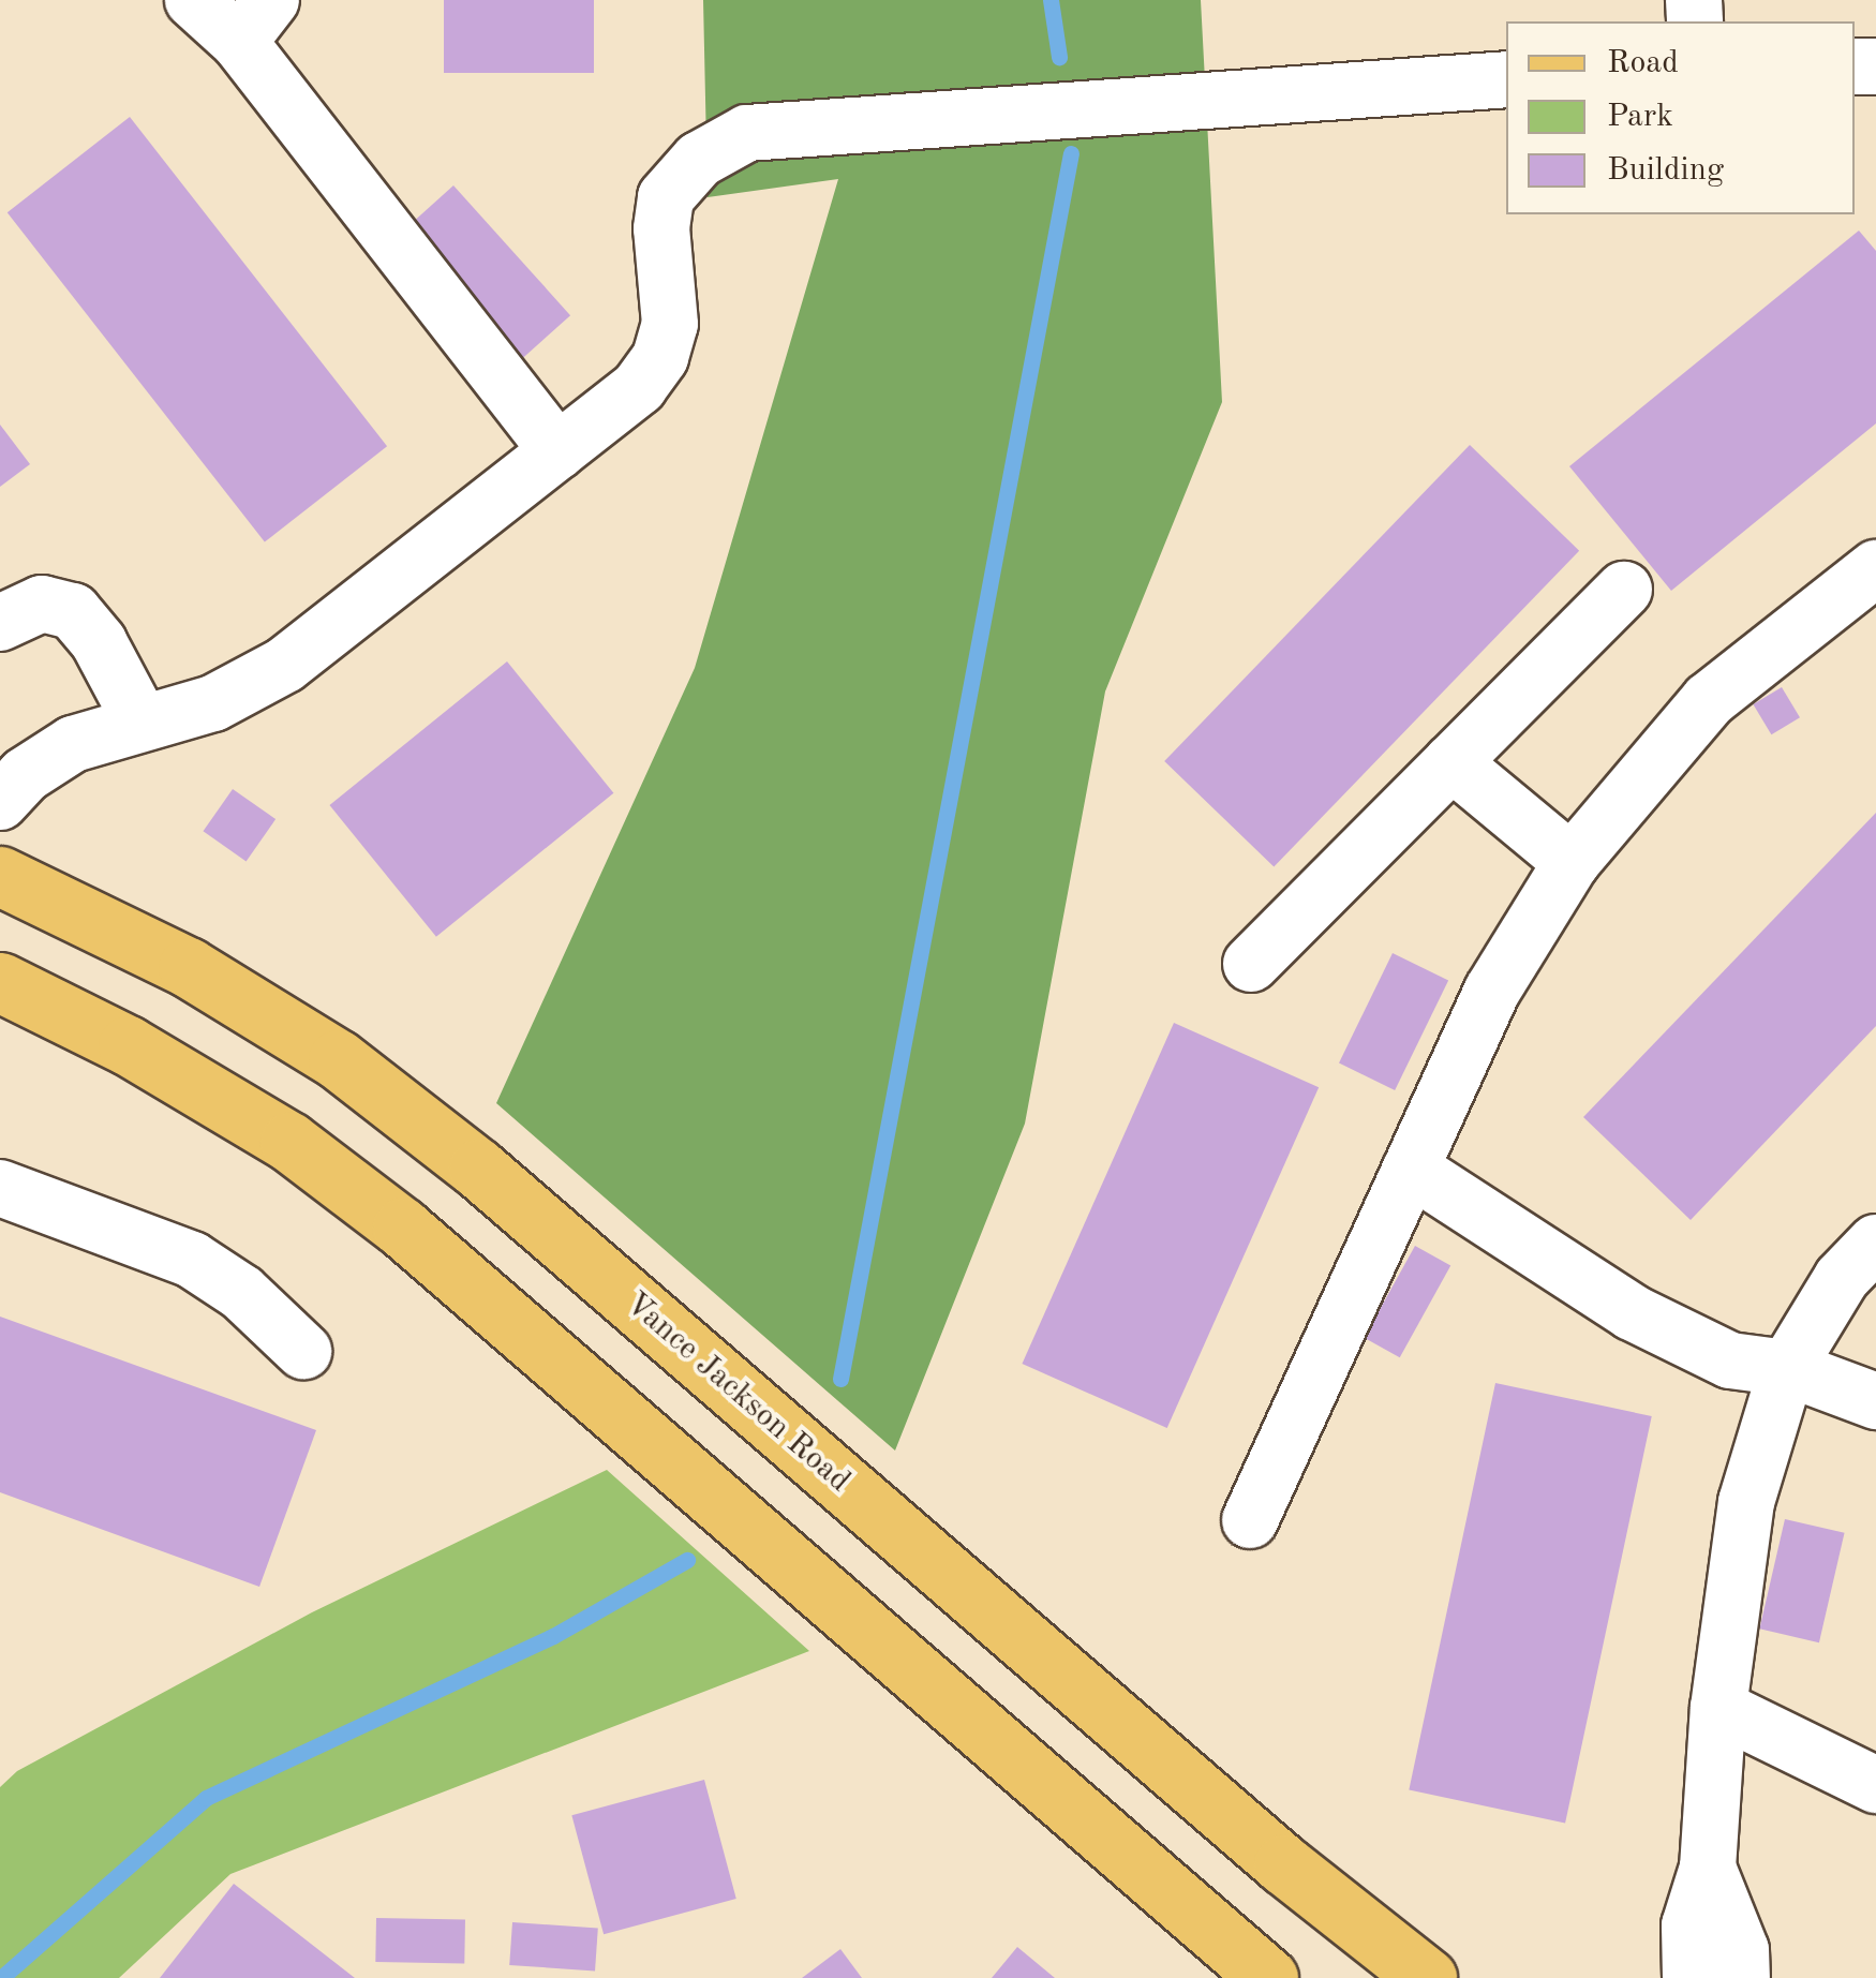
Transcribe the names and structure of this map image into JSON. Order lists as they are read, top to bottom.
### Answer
{
  "streets": {
    "main road": ["Vance Jackson Road"]
  },
  "legend": ["Road", "Park", "Building"]
}
